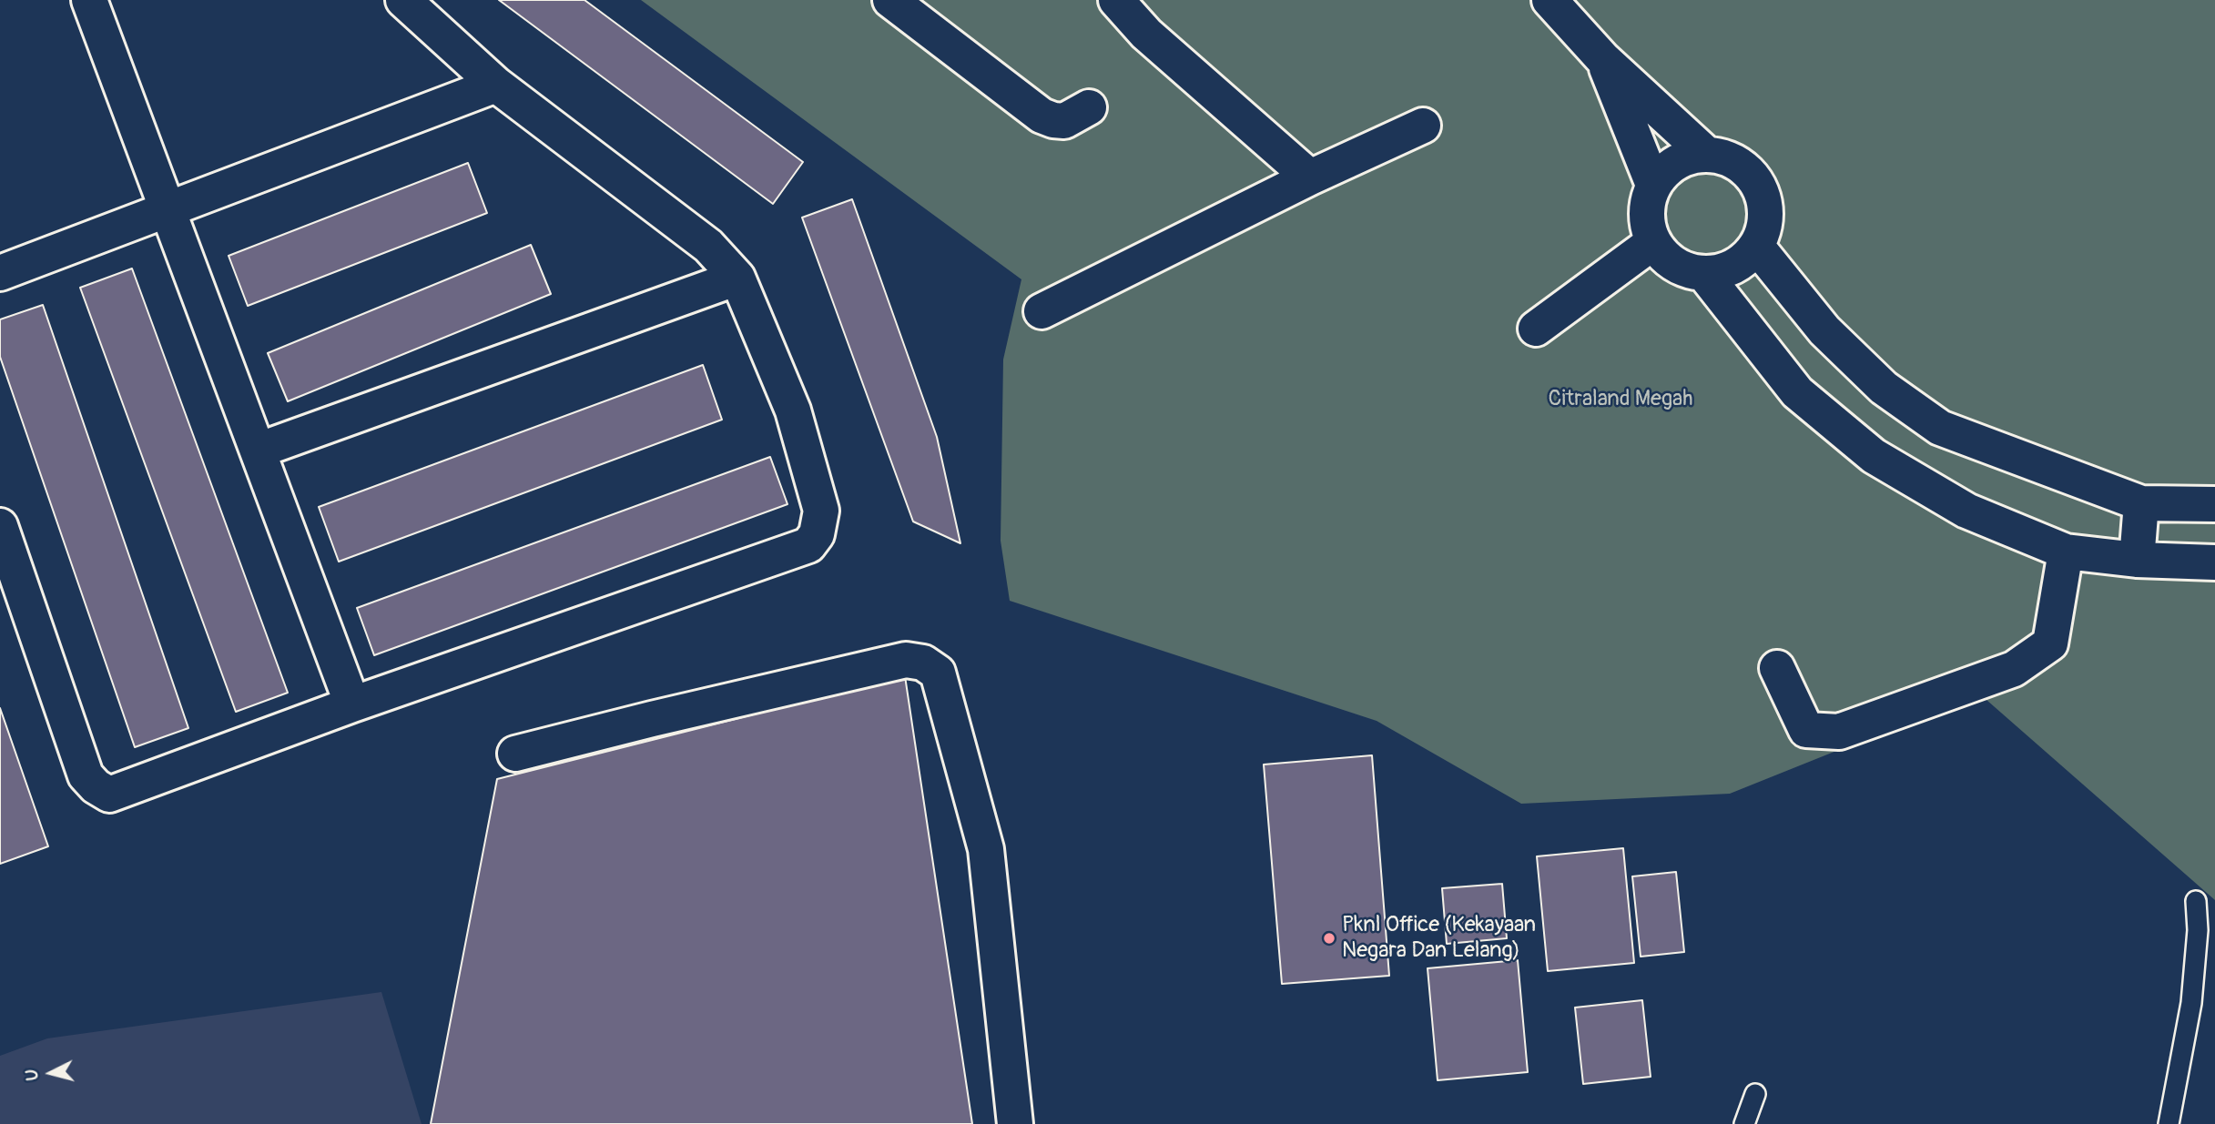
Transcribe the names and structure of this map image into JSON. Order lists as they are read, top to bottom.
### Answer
{
  "parks": ["Citraland Megah"],
  "places": ["Pknl Office (Kekayaan Negara Dan Lelang)"],
  "north": "left"
}
